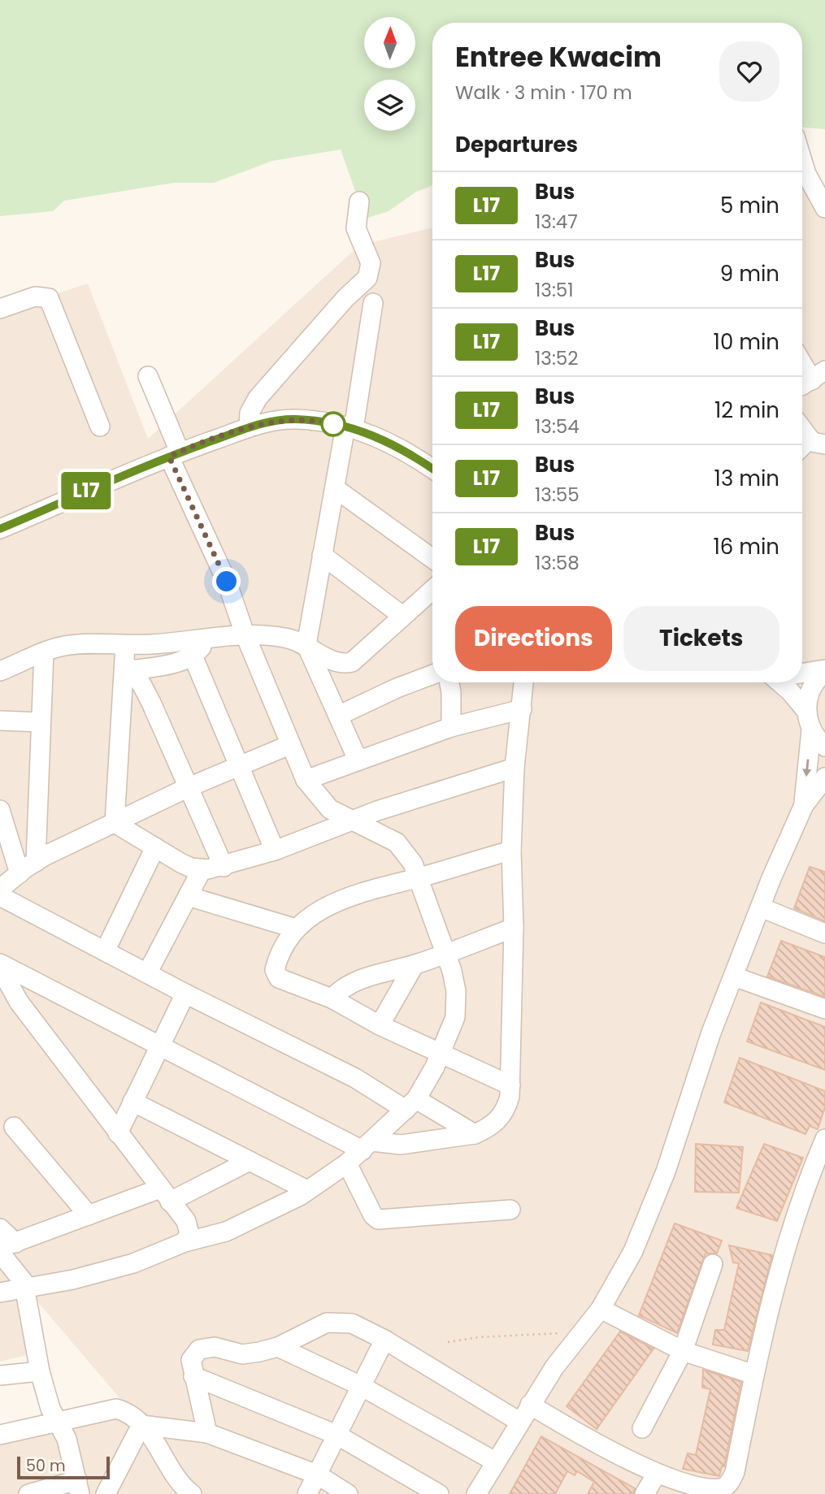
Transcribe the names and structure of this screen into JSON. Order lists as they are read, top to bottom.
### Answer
{
  "lines": ["bus line L17"],
  "scale_bar": "50 m",
  "north": "top",
  "page": {
    "on_map": "L17",
    "heading": [
      ["Entree Kwacim", "Walk · 3 min · 170 m"],
      "Departures"
    ],
    "list": [
      {
        "mark": "L17",
        "name": "Bus",
        "note": "13:47",
        "value": "5 min"
      },
      {
        "mark": "L17",
        "name": "Bus",
        "note": "13:51",
        "value": "9 min"
      },
      {
        "mark": "L17",
        "name": "Bus",
        "note": "13:52",
        "value": "10 min"
      },
      {
        "mark": "L17",
        "name": "Bus",
        "note": "13:54",
        "value": "12 min"
      },
      {
        "mark": "L17",
        "name": "Bus",
        "note": "13:55",
        "value": "13 min"
      },
      {
        "mark": "L17",
        "name": "Bus",
        "note": "13:58",
        "value": "16 min"
      }
    ],
    "buttons": ["Directions", "Tickets"],
    "scale": "50 m"
  }
}
